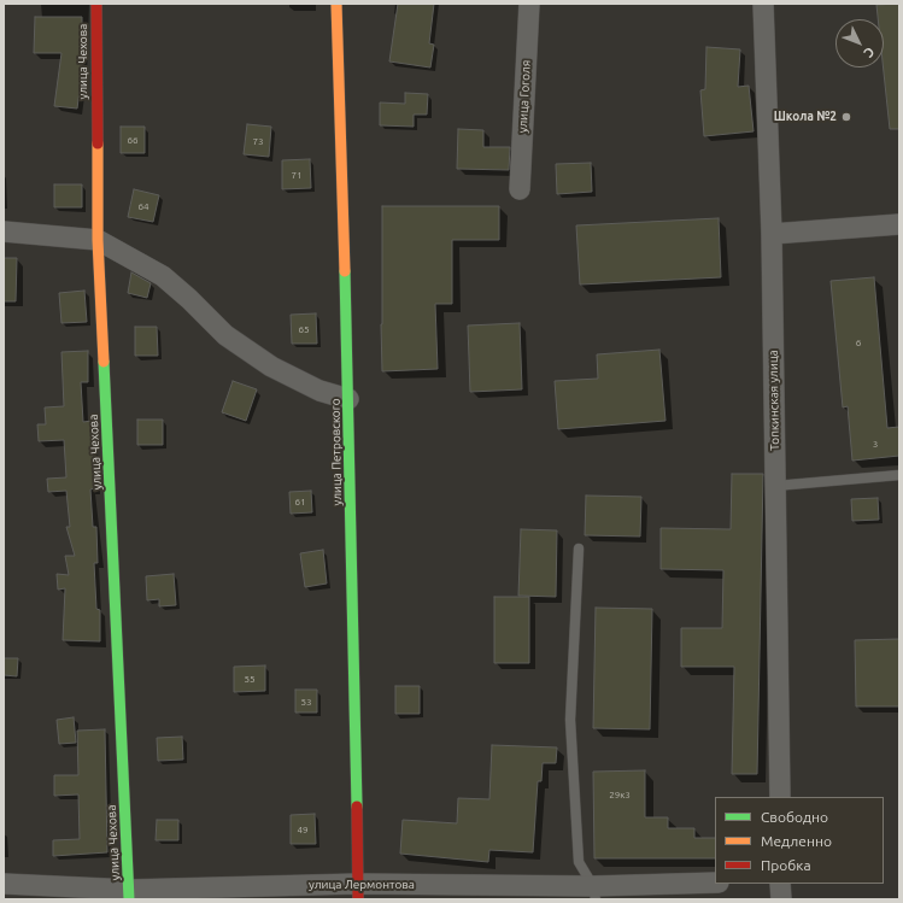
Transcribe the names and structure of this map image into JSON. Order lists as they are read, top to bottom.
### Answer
{
  "streets": {
    "street": [
      "улица Чехова",
      "улица Гоголя",
      "Топкинская улица",
      "улица Петровского",
      "улица Лермонтова"
    ]
  },
  "crossings": [
    ["улица Чехова", "улица Лермонтова"],
    ["улица Петровского", "улица Лермонтова"]
  ],
  "places": ["Школа №2"],
  "house_numbers": [
    "66",
    "73",
    "71",
    "64",
    "65",
    "6",
    "3",
    "61",
    "55",
    "53",
    "29к3",
    "49"
  ],
  "legend": ["Свободно", "Медленно", "Пробка"],
  "north": "bottom right"
}
